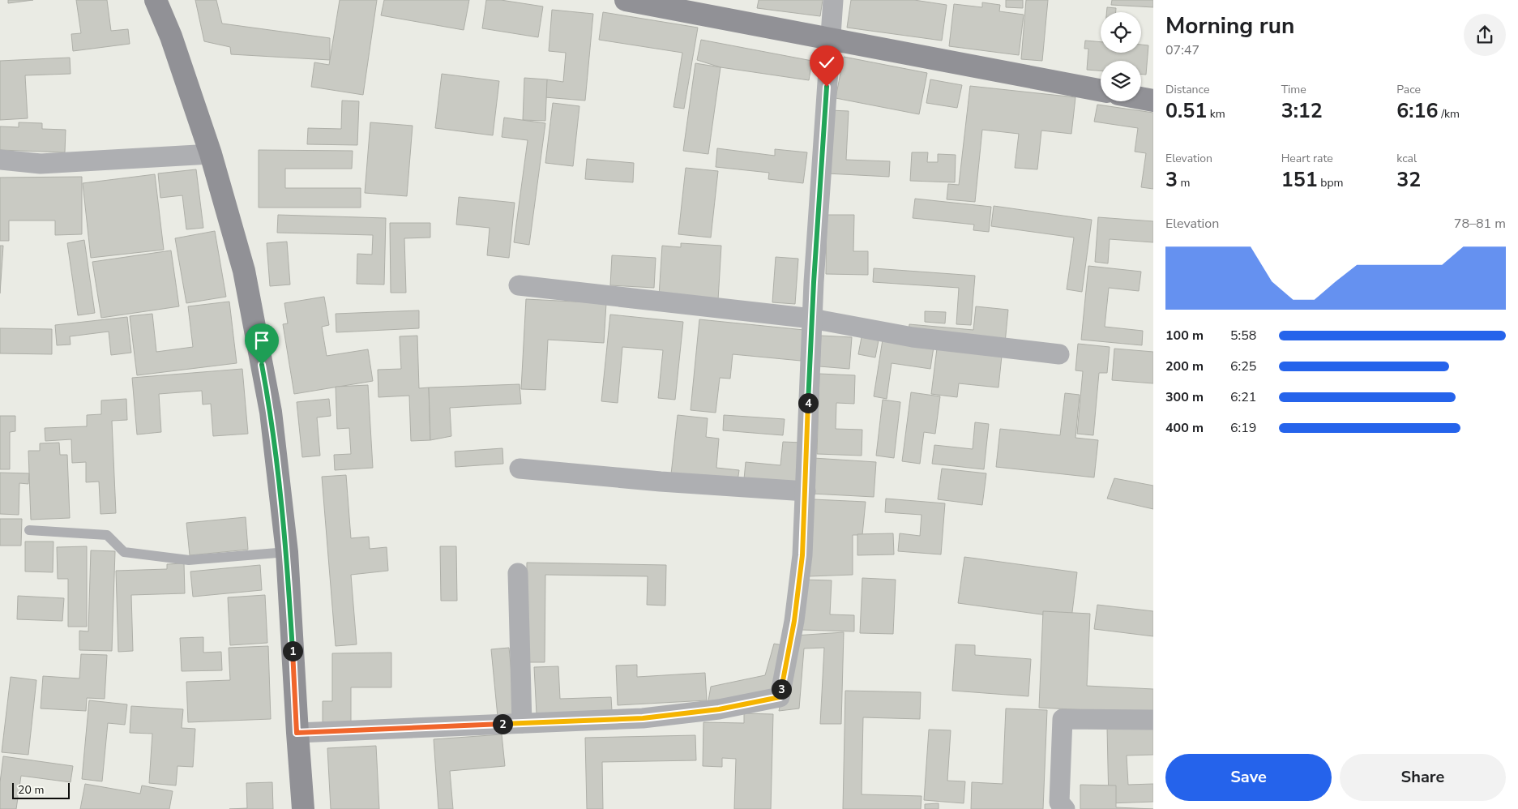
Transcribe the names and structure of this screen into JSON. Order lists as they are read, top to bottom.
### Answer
{
  "scale_bar": "20 m",
  "page": {
    "heading": ["Morning run", "07:47"],
    "stats": [
      ["Distance", "0.51 km"],
      ["Time", "3:12"],
      ["Pace", "6:16 /km"],
      ["Elevation", "3 m"],
      ["Heart rate", "151 bpm"],
      ["kcal", "32"]
    ],
    "chart": ["Elevation", "78–81 m"],
    "list": [
      {
        "name": "100 m",
        "note": "5:58"
      },
      {
        "name": "200 m",
        "note": "6:25"
      },
      {
        "name": "300 m",
        "note": "6:21"
      },
      {
        "name": "400 m",
        "note": "6:19"
      }
    ],
    "pins": [
      "4",
      "1",
      "3",
      "2"
    ],
    "buttons": ["Save", "Share"],
    "scale": "20 m"
  }
}
